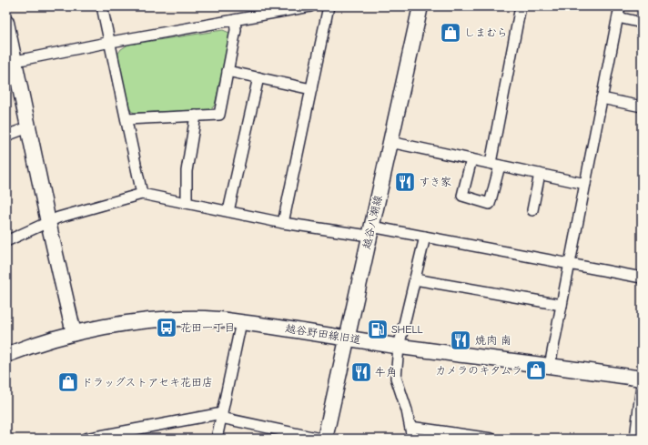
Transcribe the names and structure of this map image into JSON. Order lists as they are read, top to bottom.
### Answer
{
  "streets": {
    "street": ["越谷八潮線", "越谷野田線旧道"]
  },
  "crossings": [
    ["越谷八潮線", "越谷野田線旧道"]
  ],
  "places": {
    "shop": ["しまむら", "カメラのキタムラ", "ドラッグストアセキ花田店"],
    "restaurant": ["すき家", "焼肉 南", "牛角"],
    "bus stop": ["花田一丁目"],
    "fuel station": ["SHELL"]
  }
}
